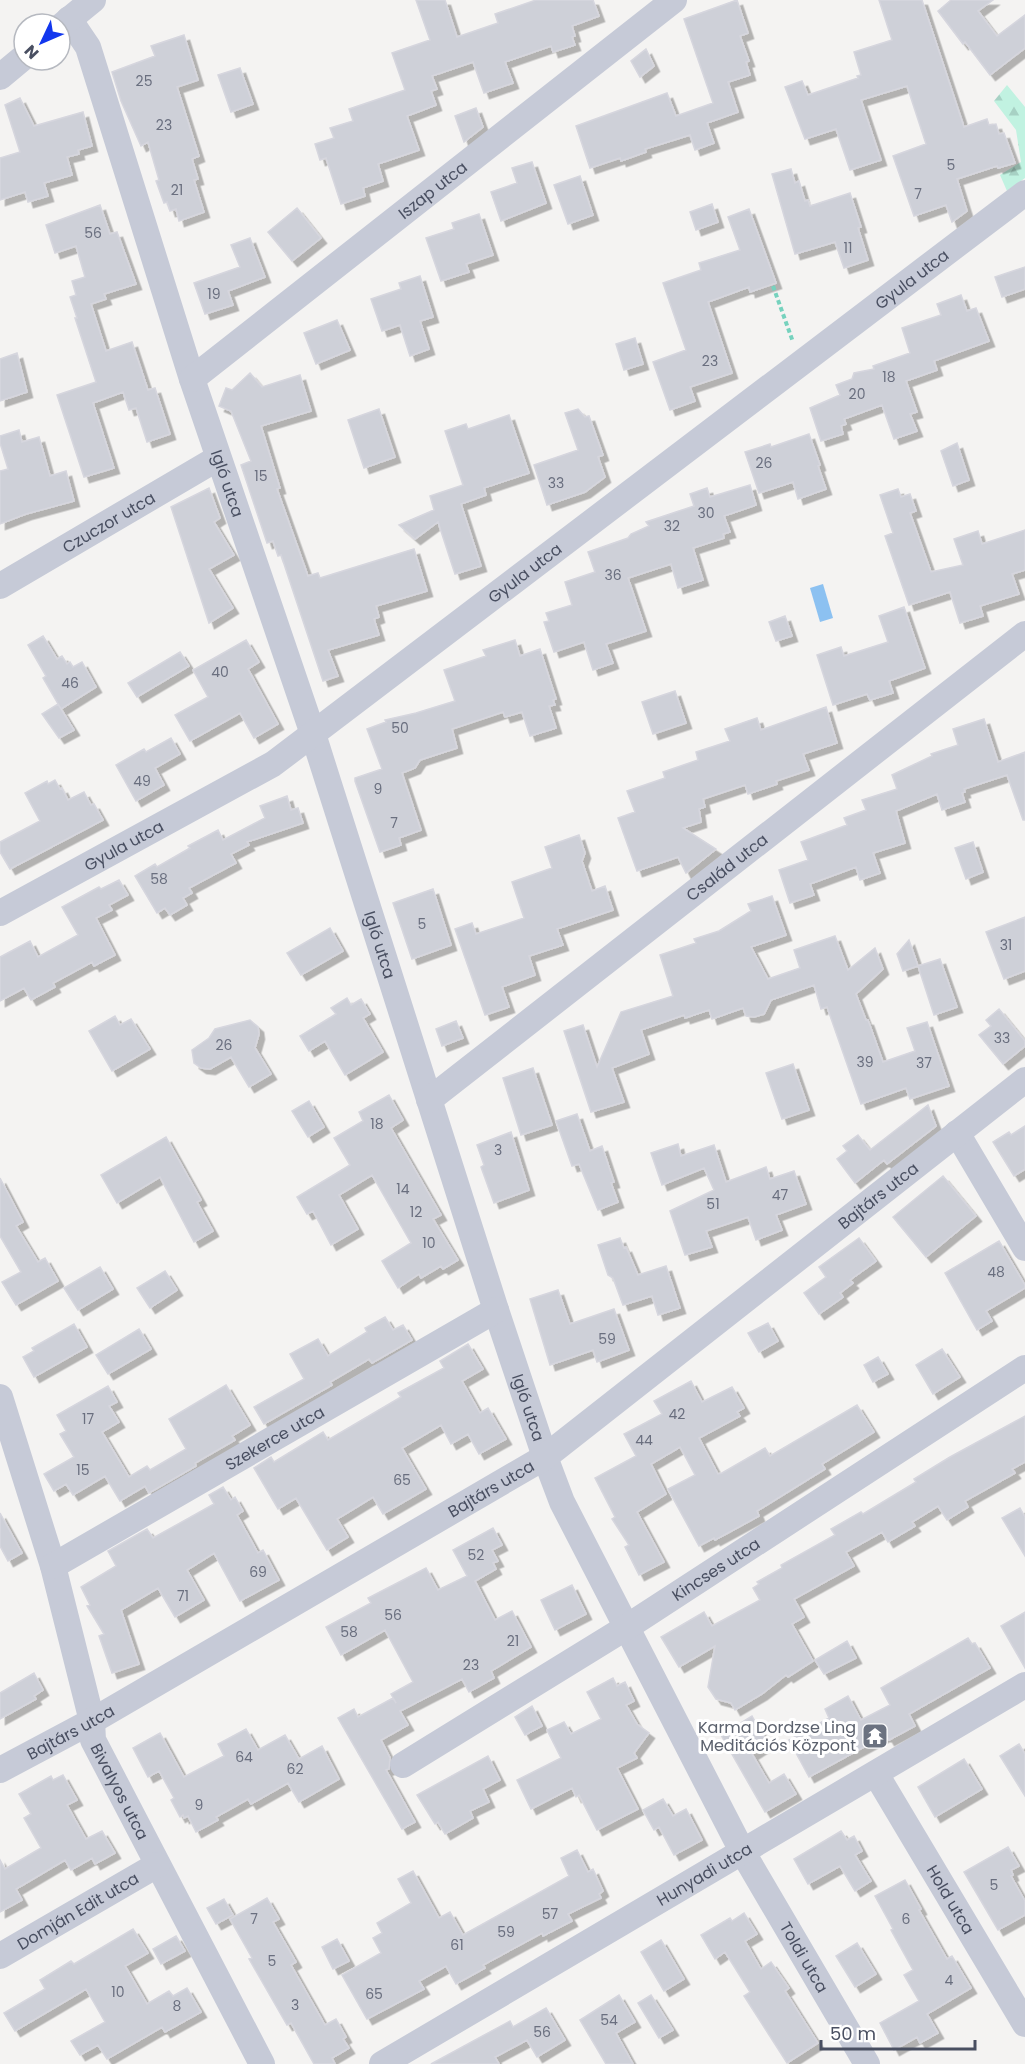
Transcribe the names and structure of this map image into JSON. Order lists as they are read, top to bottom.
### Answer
{
  "streets": {
    "street": [
      "Iszap utca",
      "Gyula utca",
      "Igló utca",
      "Czuczor utca",
      "Család utca",
      "Bajtárs utca",
      "Szekerce utca",
      "Kincses utca",
      "Bivalyos utca",
      "Hunyadi utca",
      "Hold utca",
      "Domján Edit utca",
      "Toldi utca"
    ]
  },
  "crossings": [
    ["Iszap utca", "Igló utca"],
    ["Gyula utca", "Igló utca"],
    ["Igló utca", "Czuczor utca"],
    ["Igló utca", "Család utca"],
    ["Igló utca", "Bajtárs utca"],
    ["Igló utca", "Szekerce utca"],
    ["Igló utca", "Kincses utca"],
    ["Igló utca", "Hunyadi utca"],
    ["Igló utca", "Toldi utca"],
    ["Bajtárs utca", "Bivalyos utca"],
    ["Szekerce utca", "Bivalyos utca"],
    ["Bivalyos utca", "Domján Edit utca"],
    ["Hunyadi utca", "Hold utca"],
    ["Hunyadi utca", "Toldi utca"]
  ],
  "places": {
    "temple": ["Karma Dordzse Ling Meditációs Központ"]
  },
  "house_numbers": [
    "25",
    "23",
    "5",
    "21",
    "7",
    "56",
    "11",
    "19",
    "23",
    "18",
    "20",
    "26",
    "15",
    "33",
    "30",
    "32",
    "36",
    "40",
    "46",
    "50",
    "49",
    "9",
    "7",
    "58",
    "5",
    "31",
    "33",
    "26",
    "39",
    "37",
    "18",
    "3",
    "14",
    "47",
    "51",
    "12",
    "10",
    "48",
    "59",
    "42",
    "17",
    "44",
    "15",
    "65",
    "52",
    "69",
    "71",
    "56",
    "58",
    "21",
    "23",
    "64",
    "62",
    "9",
    "5",
    "57",
    "7",
    "6",
    "59",
    "61",
    "5",
    "4",
    "10",
    "65",
    "3",
    "8",
    "54",
    "56"
  ],
  "scale_bar": "50 m",
  "north": "bottom left"
}
